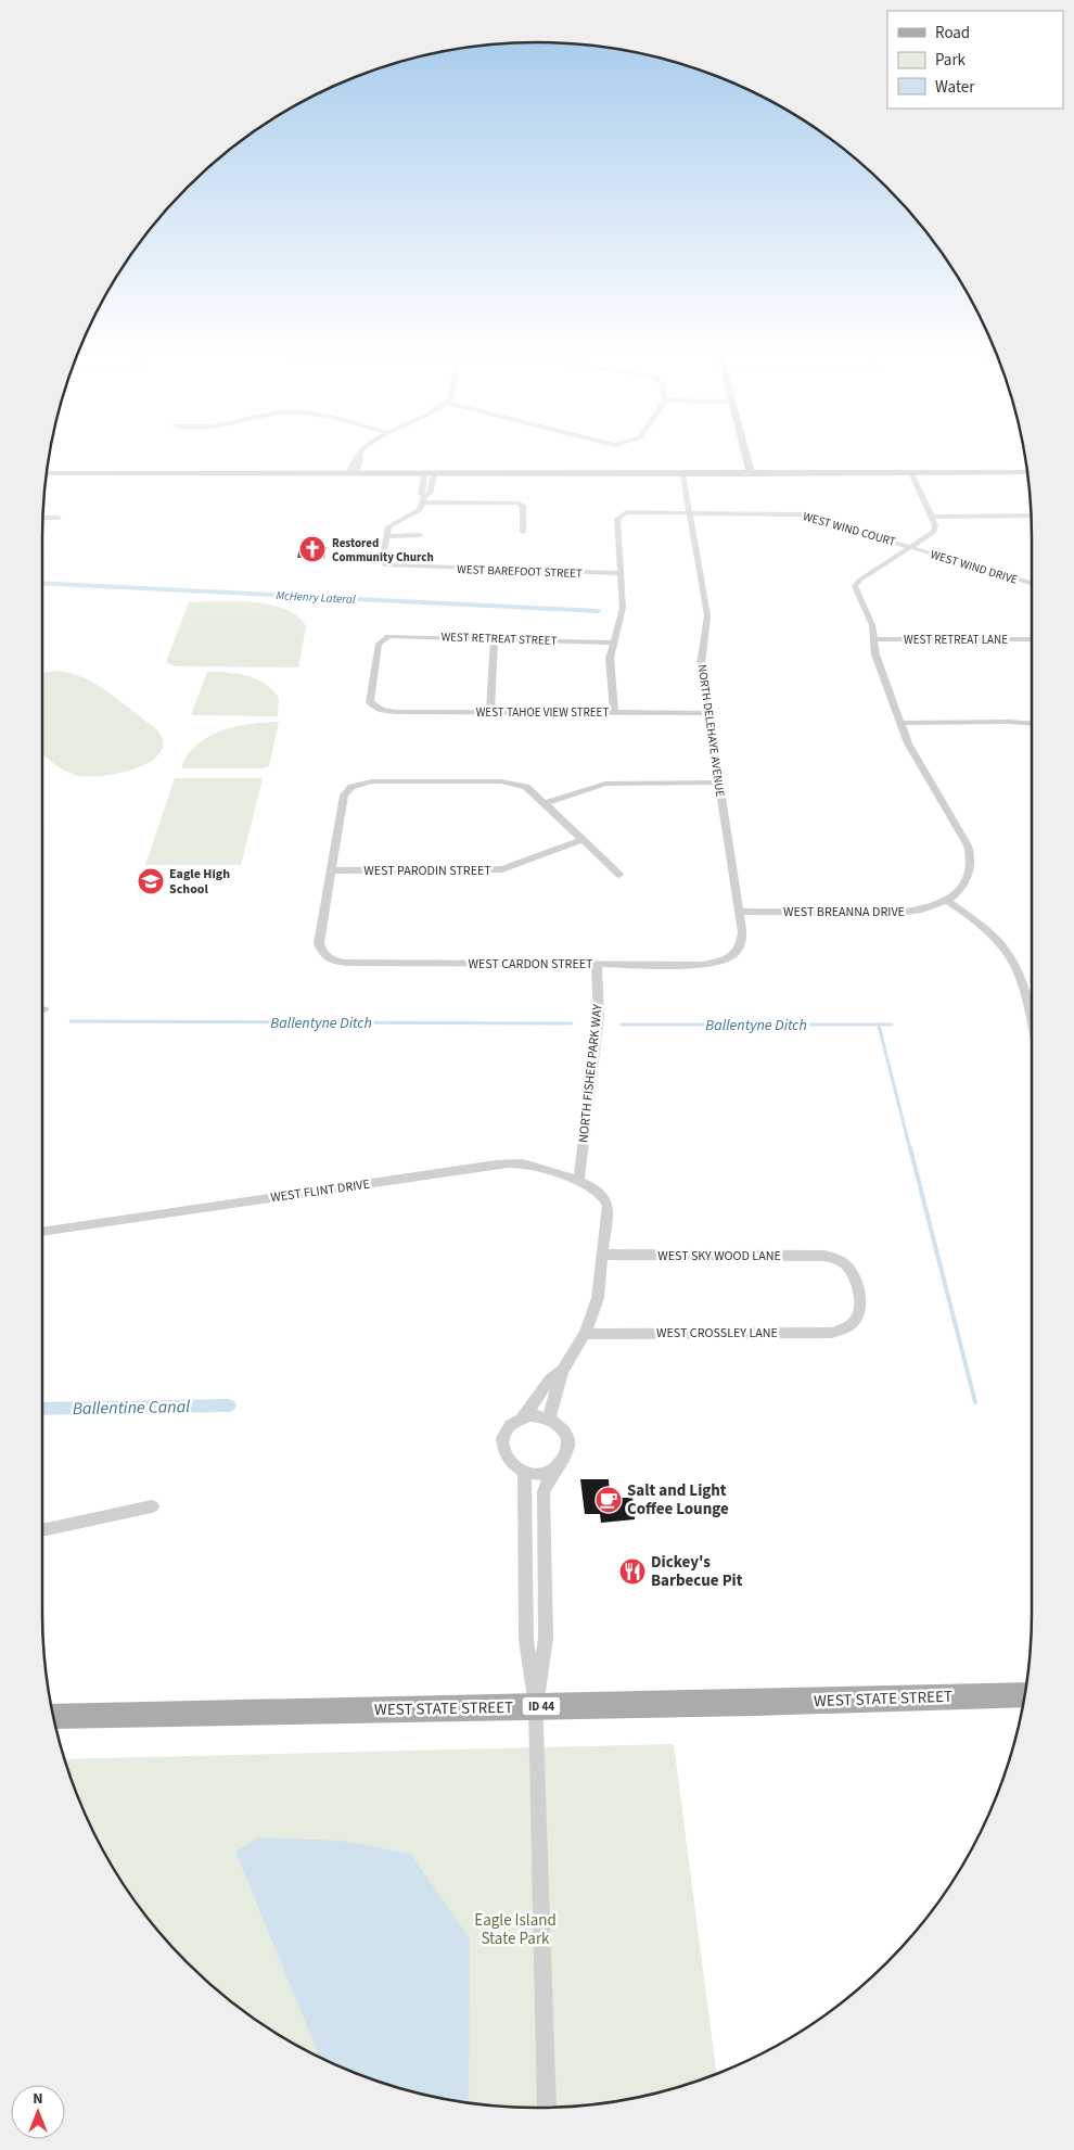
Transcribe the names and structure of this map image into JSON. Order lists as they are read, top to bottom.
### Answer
{
  "streets": {
    "main road": ["WEST STATE STREET", "ID 44"],
    "street": [
      "WEST WIND COURT",
      "WEST WIND DRIVE",
      "WEST BAREFOOT STREET",
      "WEST RETREAT STREET",
      "WEST RETREAT LANE",
      "WEST TAHOE VIEW STREET",
      "NORTH DELEHAYE AVENUE",
      "WEST PARODIN STREET",
      "WEST BREANNA DRIVE",
      "WEST CARDON STREET",
      "NORTH FISHER PARK WAY",
      "WEST FLINT DRIVE",
      "WEST SKY WOOD LANE",
      "WEST CROSSLEY LANE"
    ]
  },
  "crossings": [
    ["WEST WIND COURT", "WEST WIND DRIVE"],
    ["WEST WIND COURT", "WEST BAREFOOT STREET"],
    ["WEST WIND COURT", "NORTH DELEHAYE AVENUE"],
    ["WEST RETREAT STREET", "WEST TAHOE VIEW STREET"],
    ["WEST TAHOE VIEW STREET", "NORTH DELEHAYE AVENUE"],
    ["NORTH DELEHAYE AVENUE", "WEST BREANNA DRIVE"],
    ["NORTH DELEHAYE AVENUE", "WEST CARDON STREET"],
    ["WEST PARODIN STREET", "WEST CARDON STREET"],
    ["WEST CARDON STREET", "NORTH FISHER PARK WAY"],
    ["NORTH FISHER PARK WAY", "WEST FLINT DRIVE"],
    ["WEST FLINT DRIVE", "WEST SKY WOOD LANE"],
    ["WEST SKY WOOD LANE", "WEST CROSSLEY LANE"]
  ],
  "water": ["McHenry Lateral", "Ballentyne Ditch", "Ballentine Canal"],
  "parks": ["Eagle Island State Park"],
  "places": {
    "church": ["Restored Community Church"],
    "school or university": ["Eagle High School"],
    "cafe": ["Salt and Light Coffee Lounge"],
    "restaurant": ["Dickey's Barbecue Pit"]
  },
  "legend": ["Road", "Park", "Water"],
  "north": "top"
}
